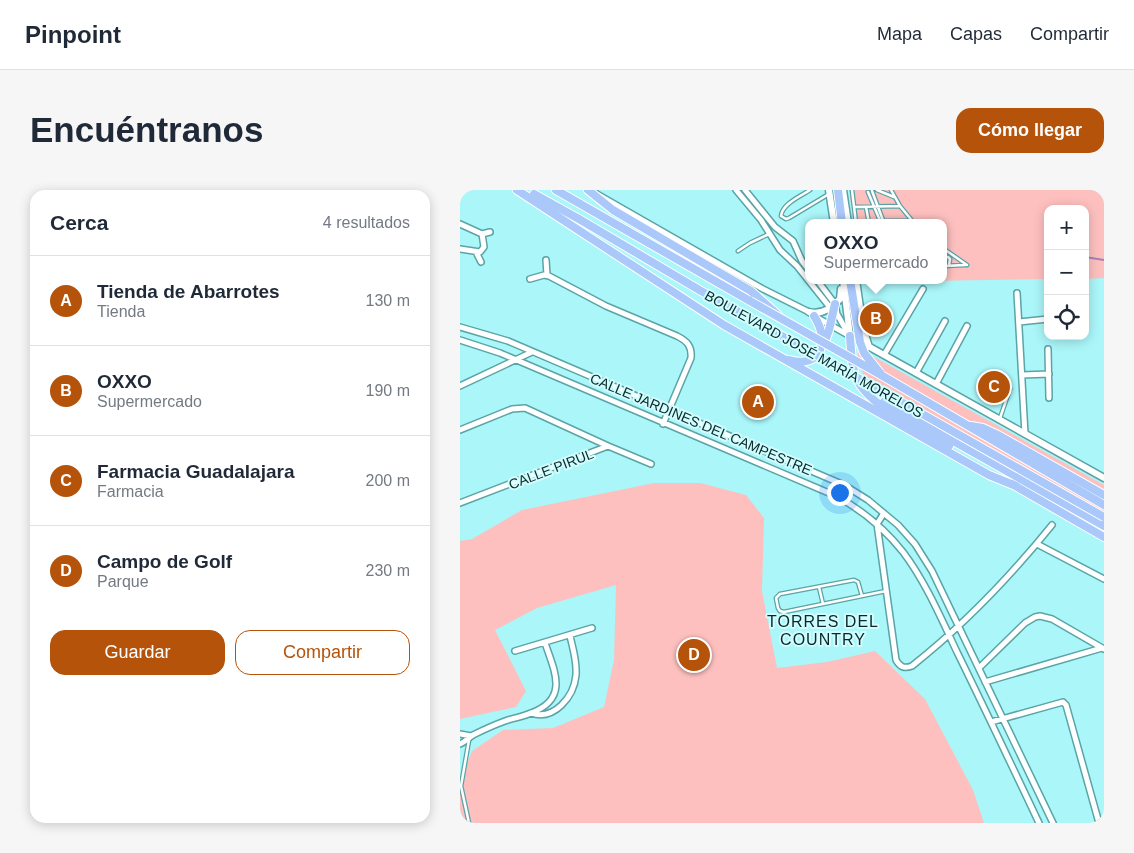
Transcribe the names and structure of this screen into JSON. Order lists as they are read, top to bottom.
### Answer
{
  "streets": {
    "main road": ["BOULEVARD JOSÉ MARÍA MORELOS"],
    "street": ["CALLE JARDINES DEL CAMPESTRE", "CALLE PIRUL"]
  },
  "districts": ["TORRES DEL COUNTRY"],
  "page": {
    "header": "Pinpoint",
    "nav": ["Mapa", "Capas", "Compartir"],
    "buttons": [
      "Cómo llegar",
      ["Guardar", "Compartir"]
    ],
    "title": "Encuéntranos",
    "heading": ["Cerca", "4 resultados"],
    "map_buttons": ["+", "−"],
    "popup": ["OXXO", "Supermercado"],
    "list": [
      {
        "mark": "A",
        "name": "Tienda de Abarrotes",
        "note": "Tienda",
        "value": "130 m"
      },
      {
        "mark": "B",
        "name": "OXXO",
        "note": "Supermercado",
        "value": "190 m"
      },
      {
        "mark": "C",
        "name": "Farmacia Guadalajara",
        "note": "Farmacia",
        "value": "200 m"
      },
      {
        "mark": "D",
        "name": "Campo de Golf",
        "note": "Parque",
        "value": "230 m"
      }
    ],
    "pins": [
      "B",
      "C",
      "A",
      "D"
    ]
  }
}
